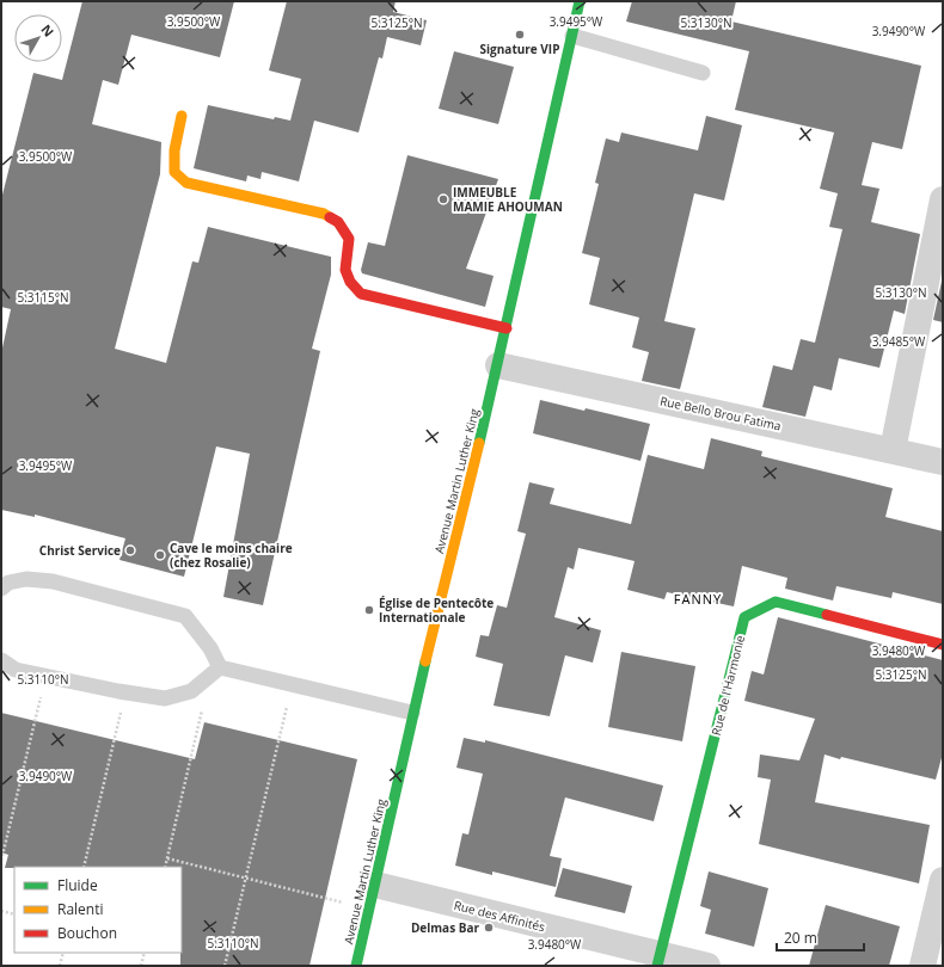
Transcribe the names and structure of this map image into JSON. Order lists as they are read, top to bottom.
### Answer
{
  "streets": {
    "street": [
      "Rue Bello Brou Fatima",
      "Avenue Martin Luther King",
      "Rue de l'Harmonie",
      "Rue des Affinités"
    ]
  },
  "crossings": [
    ["Rue Bello Brou Fatima", "Avenue Martin Luther King"],
    ["Avenue Martin Luther King", "Rue des Affinités"],
    ["Rue de l'Harmonie", "Rue des Affinités"]
  ],
  "districts": ["FANNY"],
  "places": [
    "Signature VIP",
    "IMMEUBLE MAMIE AHOUMAN",
    "Christ Service",
    "Cave le moins chaire (chez Rosalie)",
    "Église de Pentecôte Internationale",
    "Delmas Bar"
  ],
  "legend": ["Fluide", "Ralenti", "Bouchon"],
  "scale_bar": "20 m",
  "north": "top right",
  "coordinates": [
    "3.9495°W",
    "3.9500°W",
    "5.3125°N",
    "5.3130°N",
    "3.9490°W",
    "5.3115°N",
    "3.9485°W",
    "3.9480°W",
    "5.3110°N"
  ]
}
